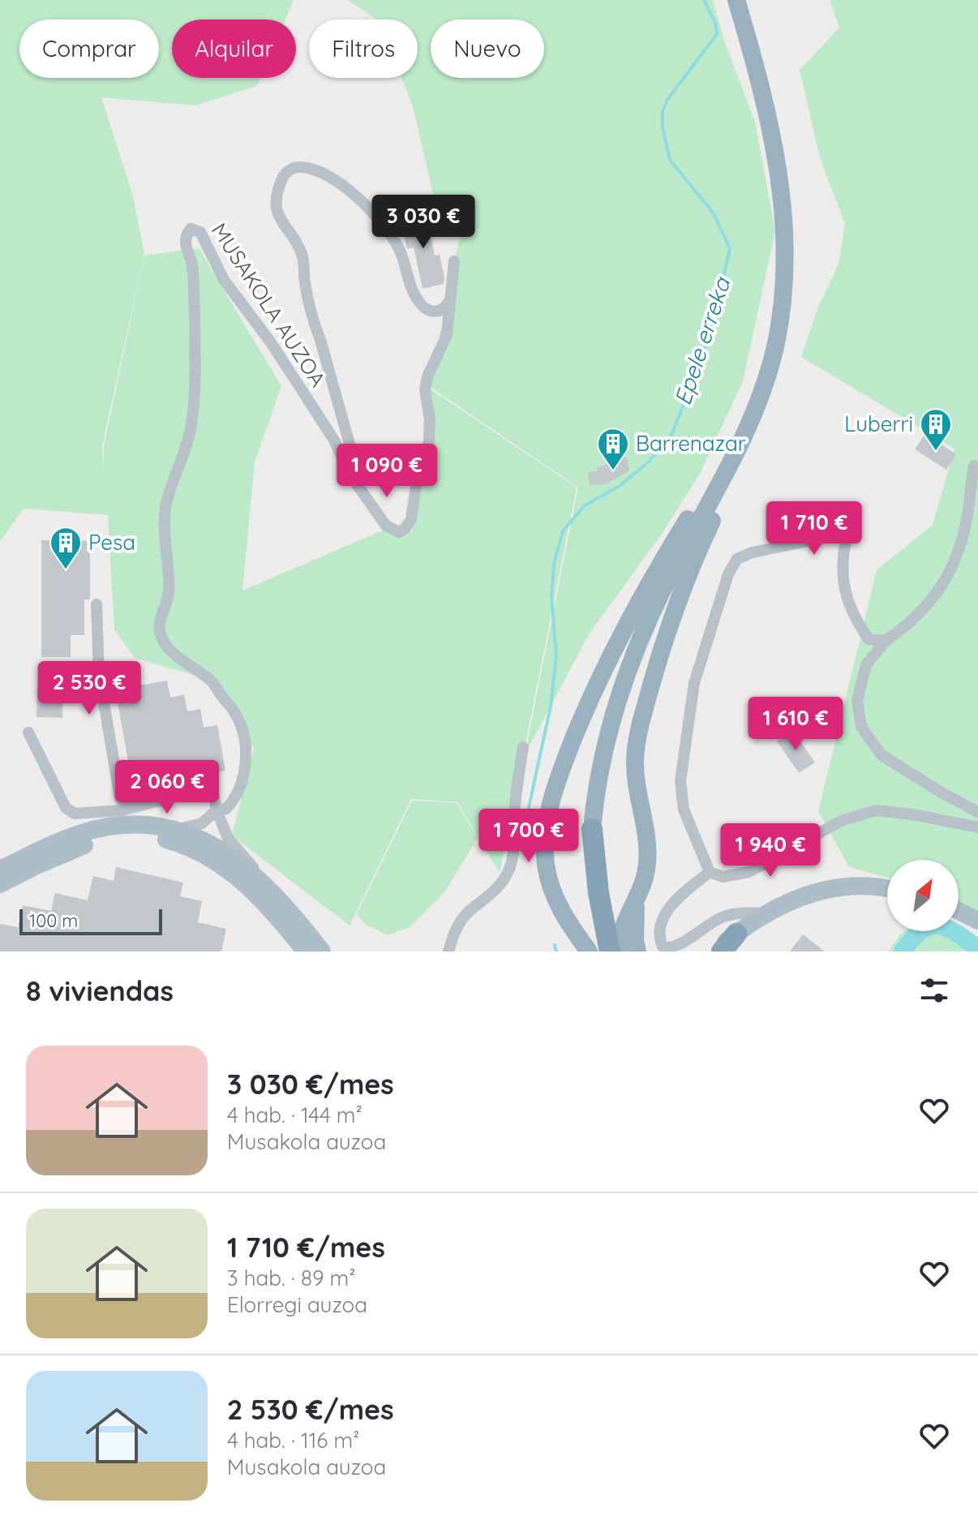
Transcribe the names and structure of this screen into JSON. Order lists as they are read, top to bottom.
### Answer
{
  "streets": {
    "street": ["MUSAKOLA AUZOA"]
  },
  "water": ["Epele erreka"],
  "places": {
    "building": ["Luberri", "Barrenazar", "Pesa"]
  },
  "scale_bar": "100 m",
  "north": "top right",
  "page": {
    "chip": [
      "Comprar",
      "Alquilar",
      "Filtros",
      "Nuevo"
    ],
    "price": [
      "3 030 €",
      "1 090 €",
      "1 710 €",
      "2 530 €",
      "1 610 €",
      "2 060 €",
      "1 700 €",
      "1 940 €"
    ],
    "scale": "100 m",
    "heading": "8 viviendas",
    "list": [
      {
        "name": "3 030 €/mes",
        "note": "4 hab. · 144 m² · Musakola auzoa"
      },
      {
        "name": "1 710 €/mes",
        "note": "3 hab. · 89 m² · Elorregi auzoa"
      },
      {
        "name": "2 530 €/mes",
        "note": "4 hab. · 116 m² · Musakola auzoa"
      }
    ]
  }
}
